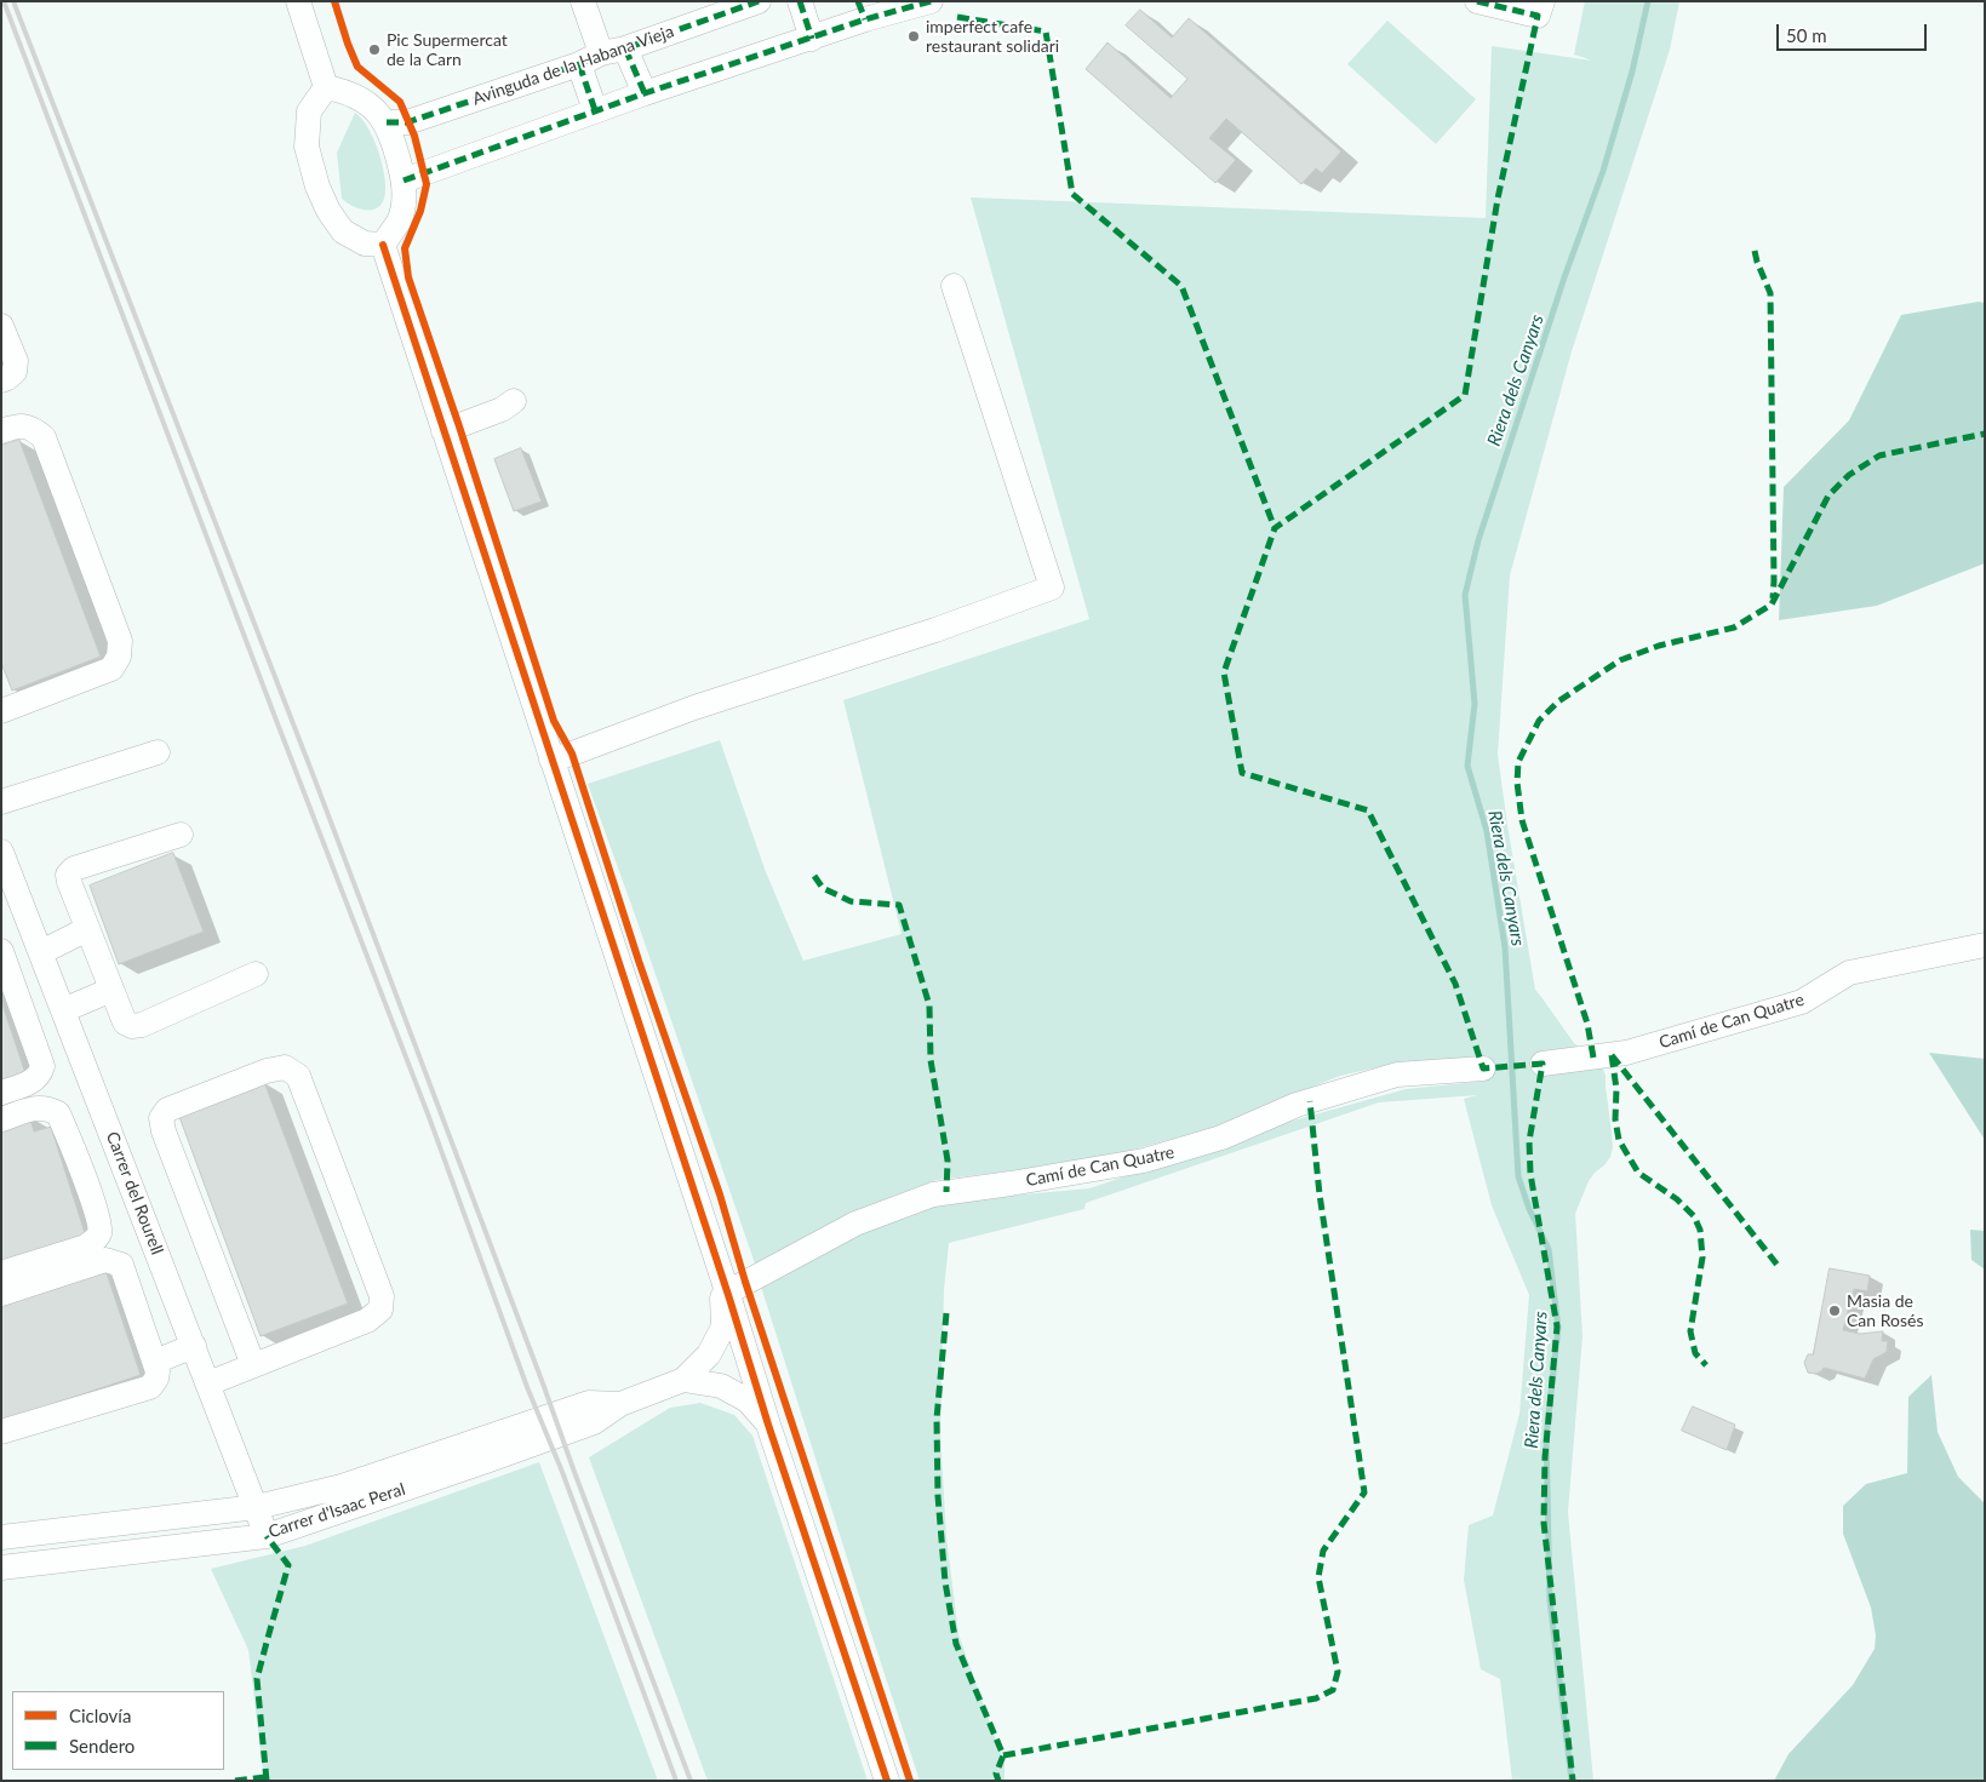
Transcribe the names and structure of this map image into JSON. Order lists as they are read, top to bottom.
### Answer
{
  "streets": {
    "street": [
      "Avinguda de la Habana Vieja",
      "Camí de Can Quatre",
      "Carrer del Rourell",
      "Carrer d'Isaac Peral"
    ]
  },
  "crossings": [
    ["Carrer del Rourell", "Carrer d'Isaac Peral"]
  ],
  "water": ["Riera dels Canyars"],
  "places": ["imperfect cafe restaurant solidari", "Pic Supermercat de la Carn", "Masia de Can Rosés"],
  "legend": ["Ciclovía", "Sendero"],
  "scale_bar": "50 m"
}
